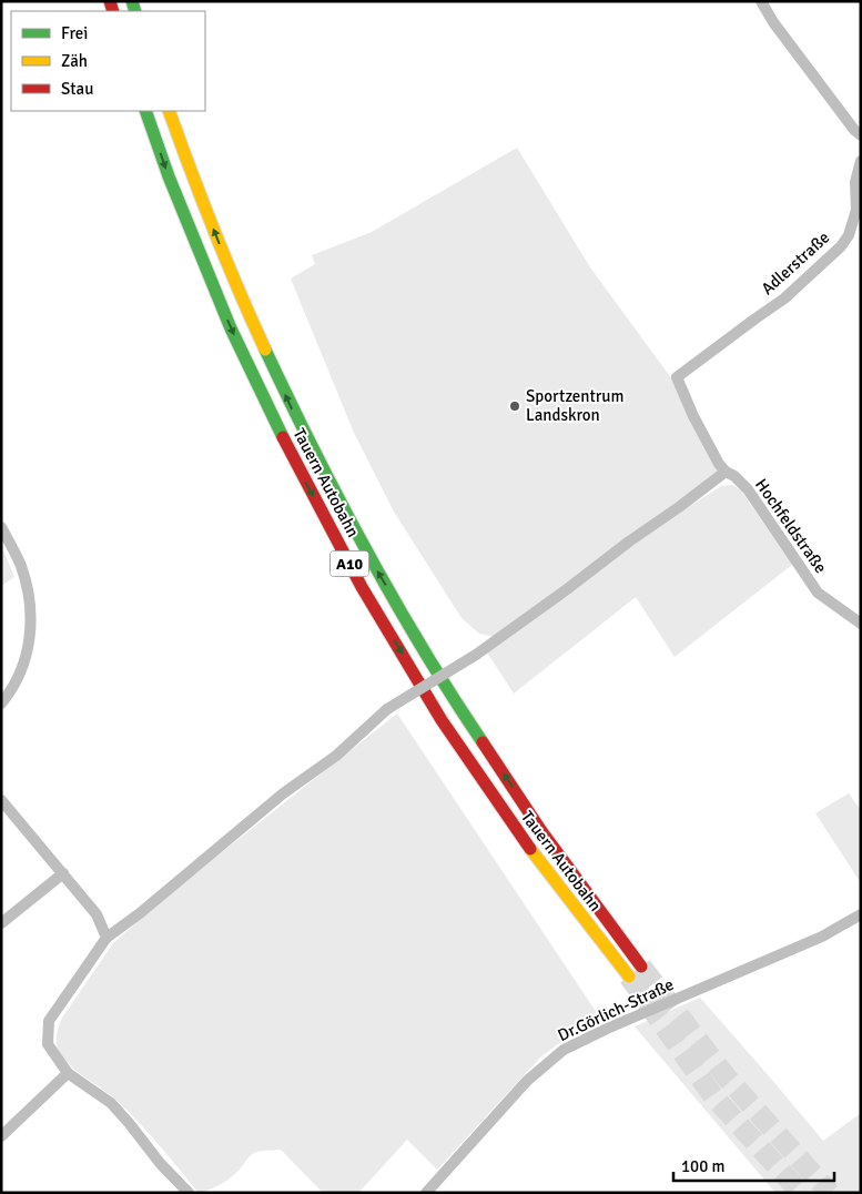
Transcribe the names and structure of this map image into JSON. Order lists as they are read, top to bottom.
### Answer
{
  "streets": {
    "highway": ["Tauern Autobahn", "A10"],
    "street": ["Adlerstraße", "Hochfeldstraße", "Dr.Görlich-Straße"]
  },
  "crossings": [
    ["Adlerstraße", "Hochfeldstraße"]
  ],
  "places": ["Sportzentrum Landskron"],
  "legend": ["Frei", "Zäh", "Stau"],
  "scale_bar": "100 m"
}
